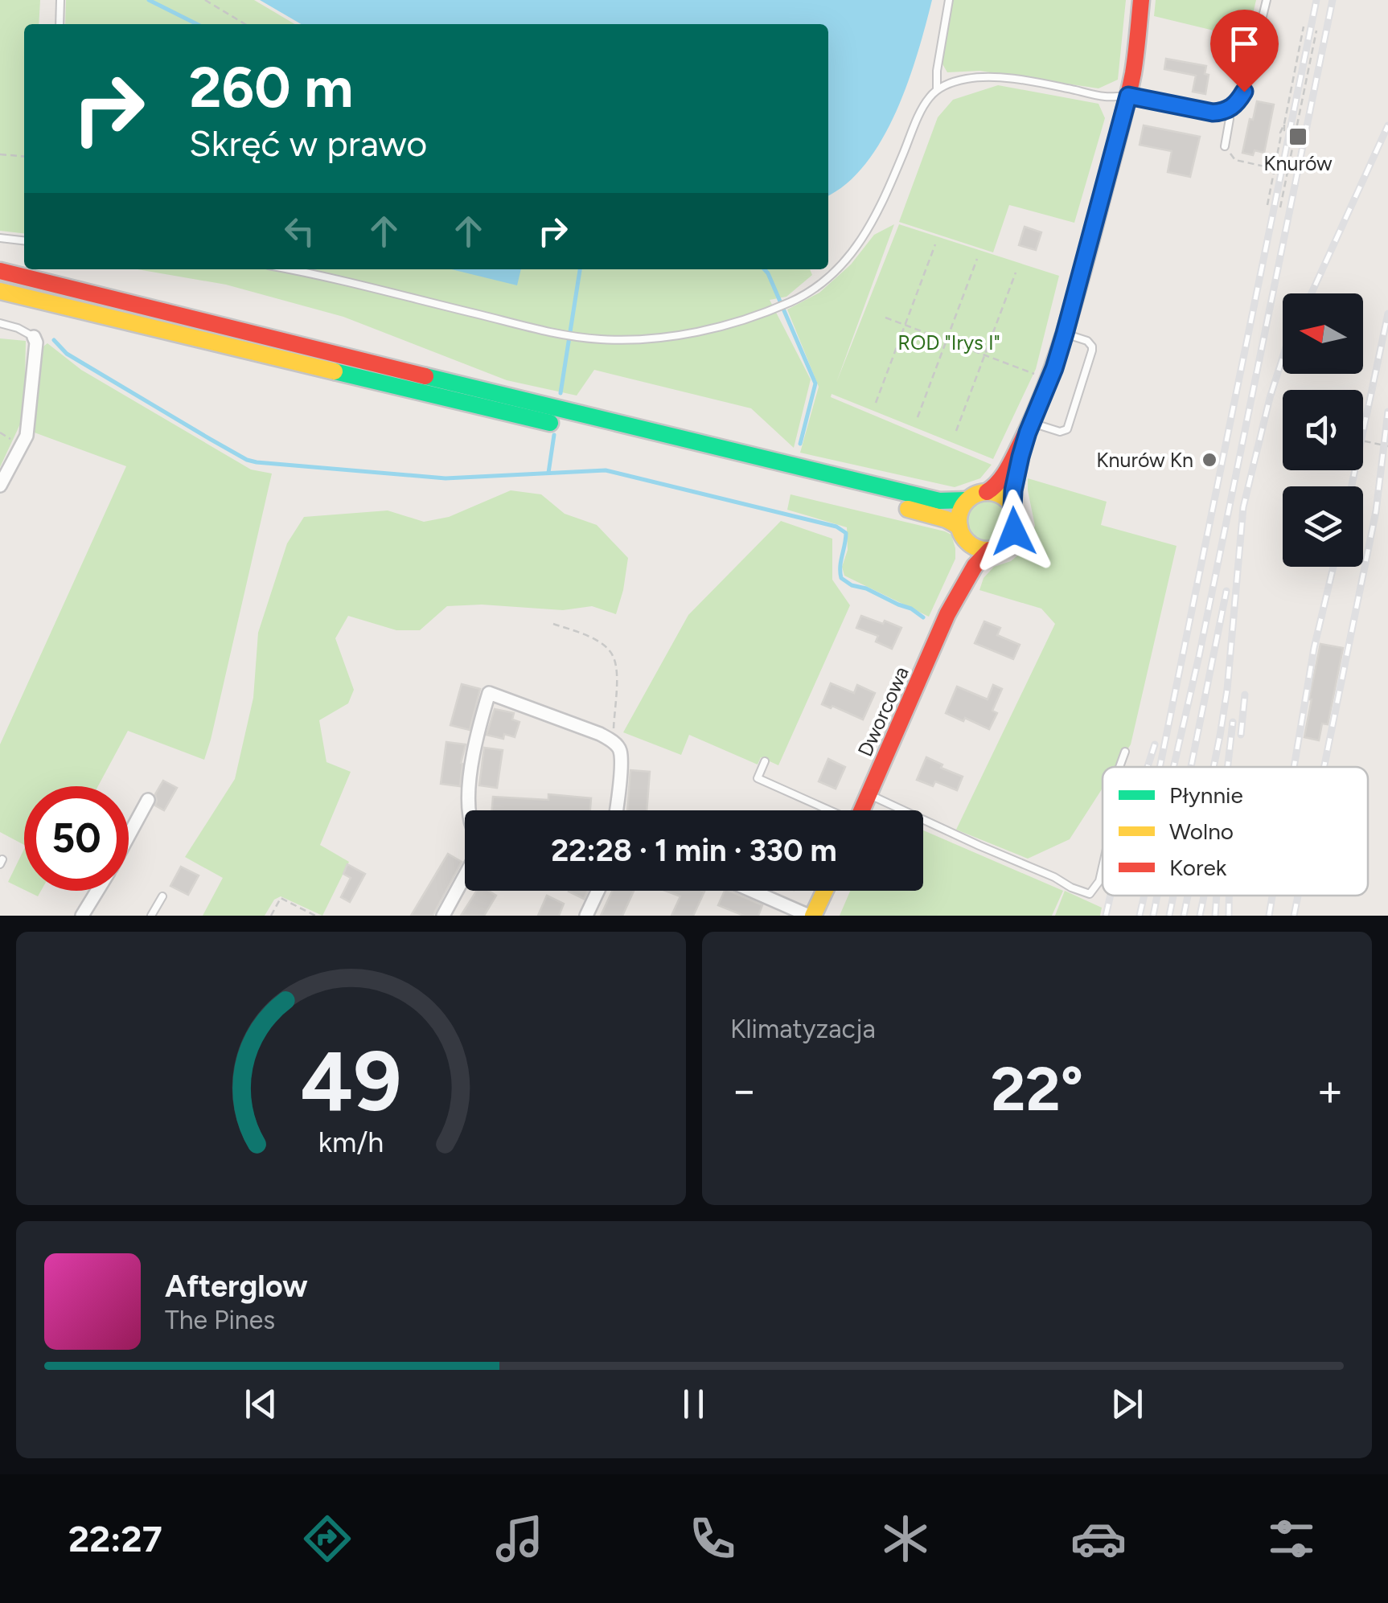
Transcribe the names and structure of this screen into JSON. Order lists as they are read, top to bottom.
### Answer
{
  "streets": {
    "main road": ["Dworcowa"]
  },
  "parks": ["ROD \"Irys I\""],
  "places": {
    "transit": ["Knurów"],
    "other": ["Knurów Kn"]
  },
  "legend": ["Płynnie", "Wolno", "Korek"],
  "north": "left",
  "page": {
    "turn": ["260 m", "Skręć w prawo"],
    "limit": "50",
    "trip": "22:28 · 1 min · 330 m",
    "tile": "Klimatyzacja",
    "heat": ["−", "22°", "+"],
    "song": ["Afterglow", "The Pines"],
    "tabs": "22:27",
    "gauge": ["49", "km/h"]
  }
}
